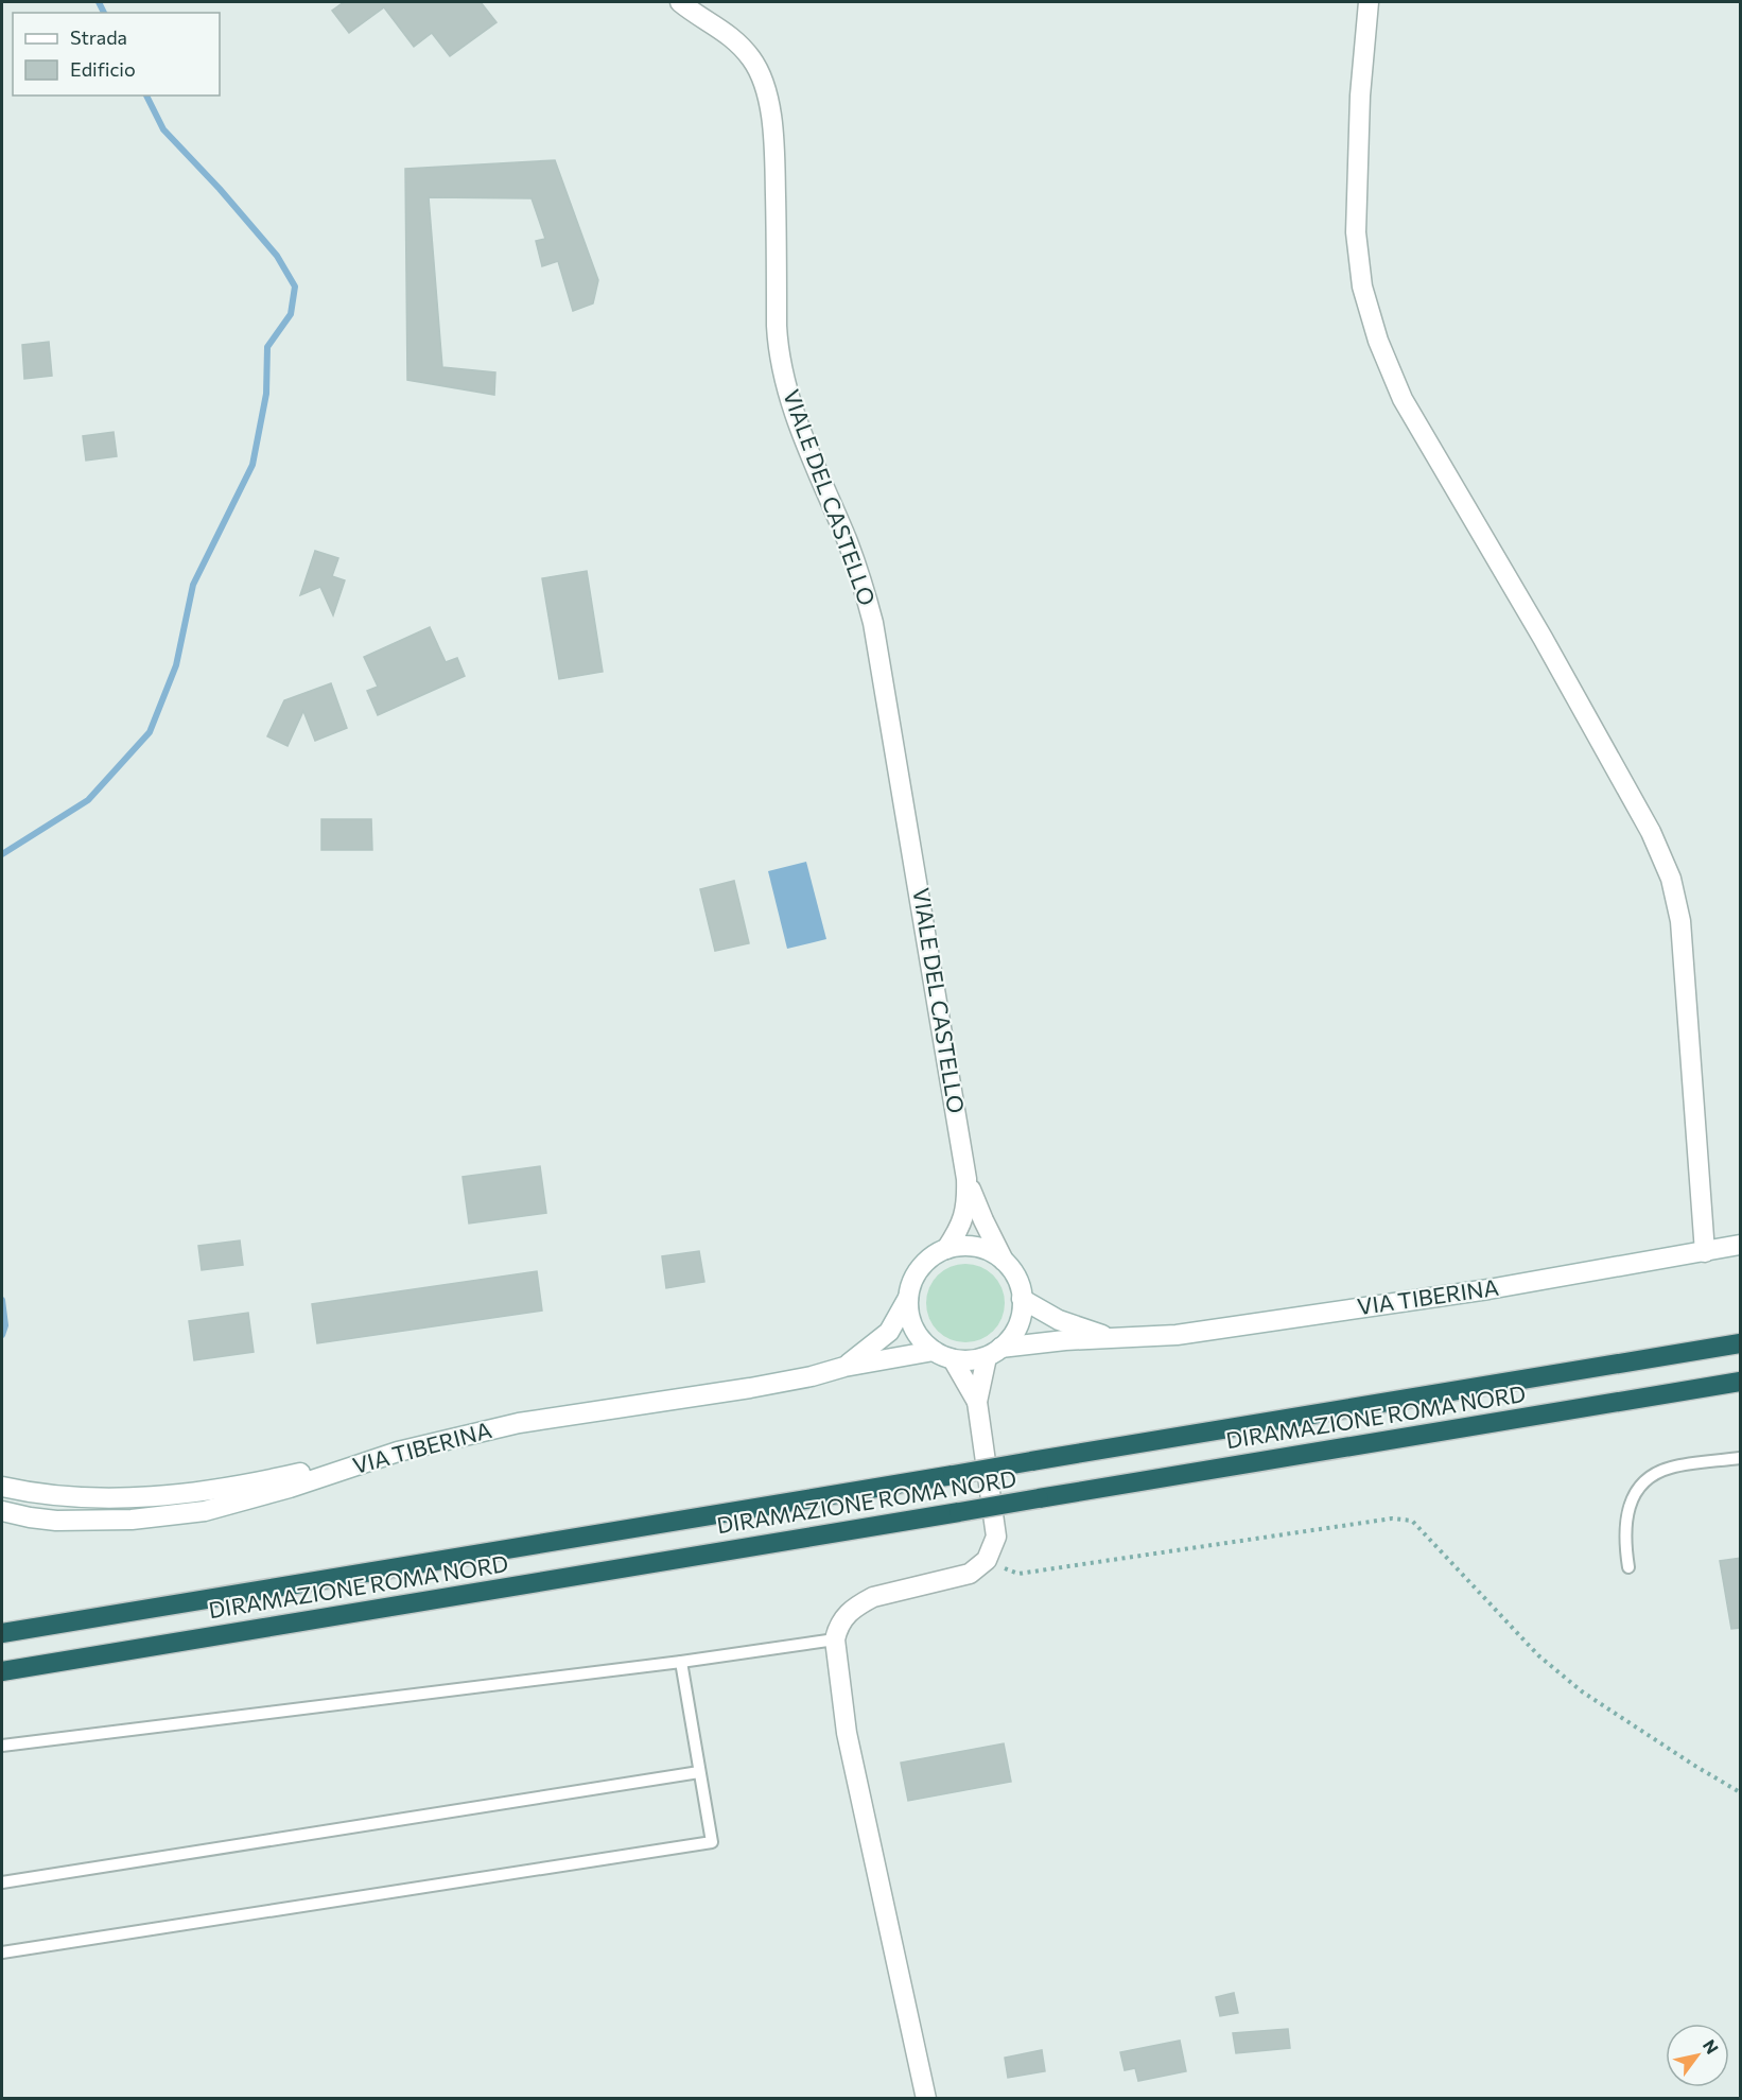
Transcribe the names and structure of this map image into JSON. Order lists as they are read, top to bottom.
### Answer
{
  "streets": {
    "highway": ["DIRAMAZIONE ROMA NORD"],
    "street": ["VIALE DEL CASTELLO", "VIA TIBERINA"]
  },
  "legend": ["Strada", "Edificio"],
  "north": "top right"
}
